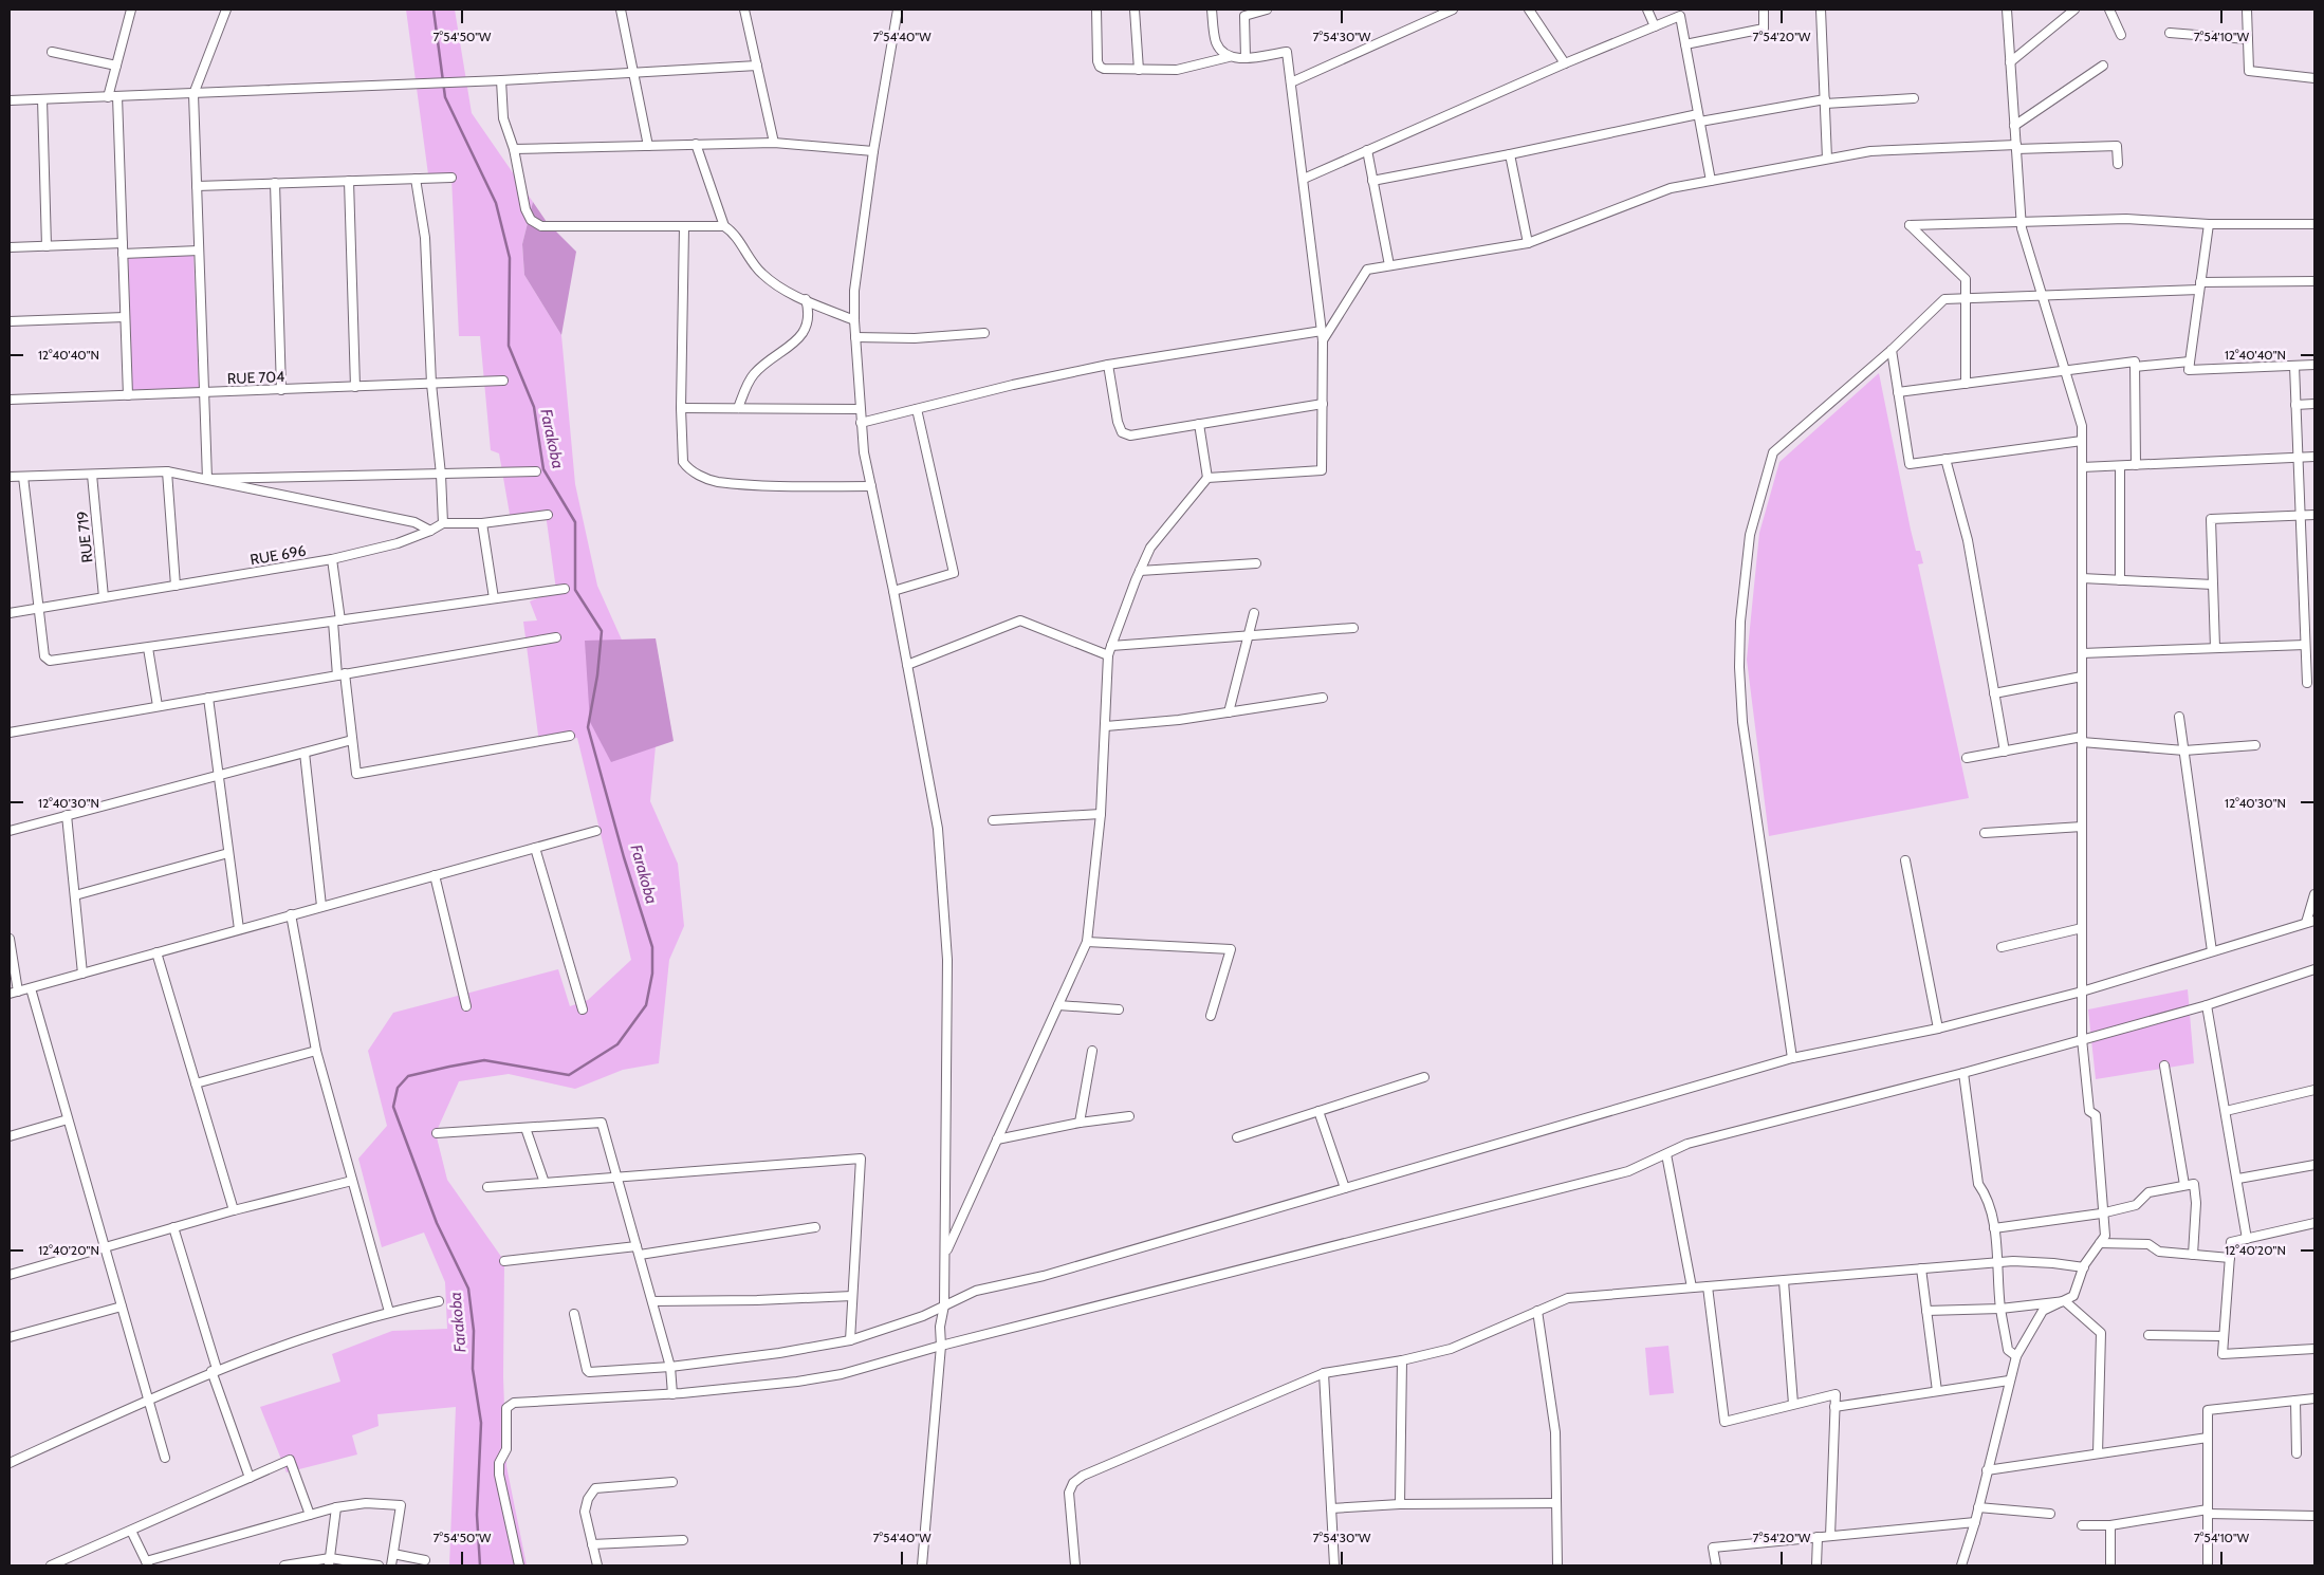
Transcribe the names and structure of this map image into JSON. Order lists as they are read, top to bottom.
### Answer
{
  "streets": {
    "street": ["RUE 704", "RUE 719", "RUE 696"]
  },
  "crossings": [
    ["RUE 719", "RUE 696"]
  ],
  "water": ["Farakoba"],
  "coordinates": [
    "7°54'50\"W",
    "7°54'40\"W",
    "7°54'30\"W",
    "7°54'20\"W",
    "7°54'10\"W",
    "12°40'40\"N",
    "12°40'30\"N",
    "12°40'20\"N"
  ]
}
